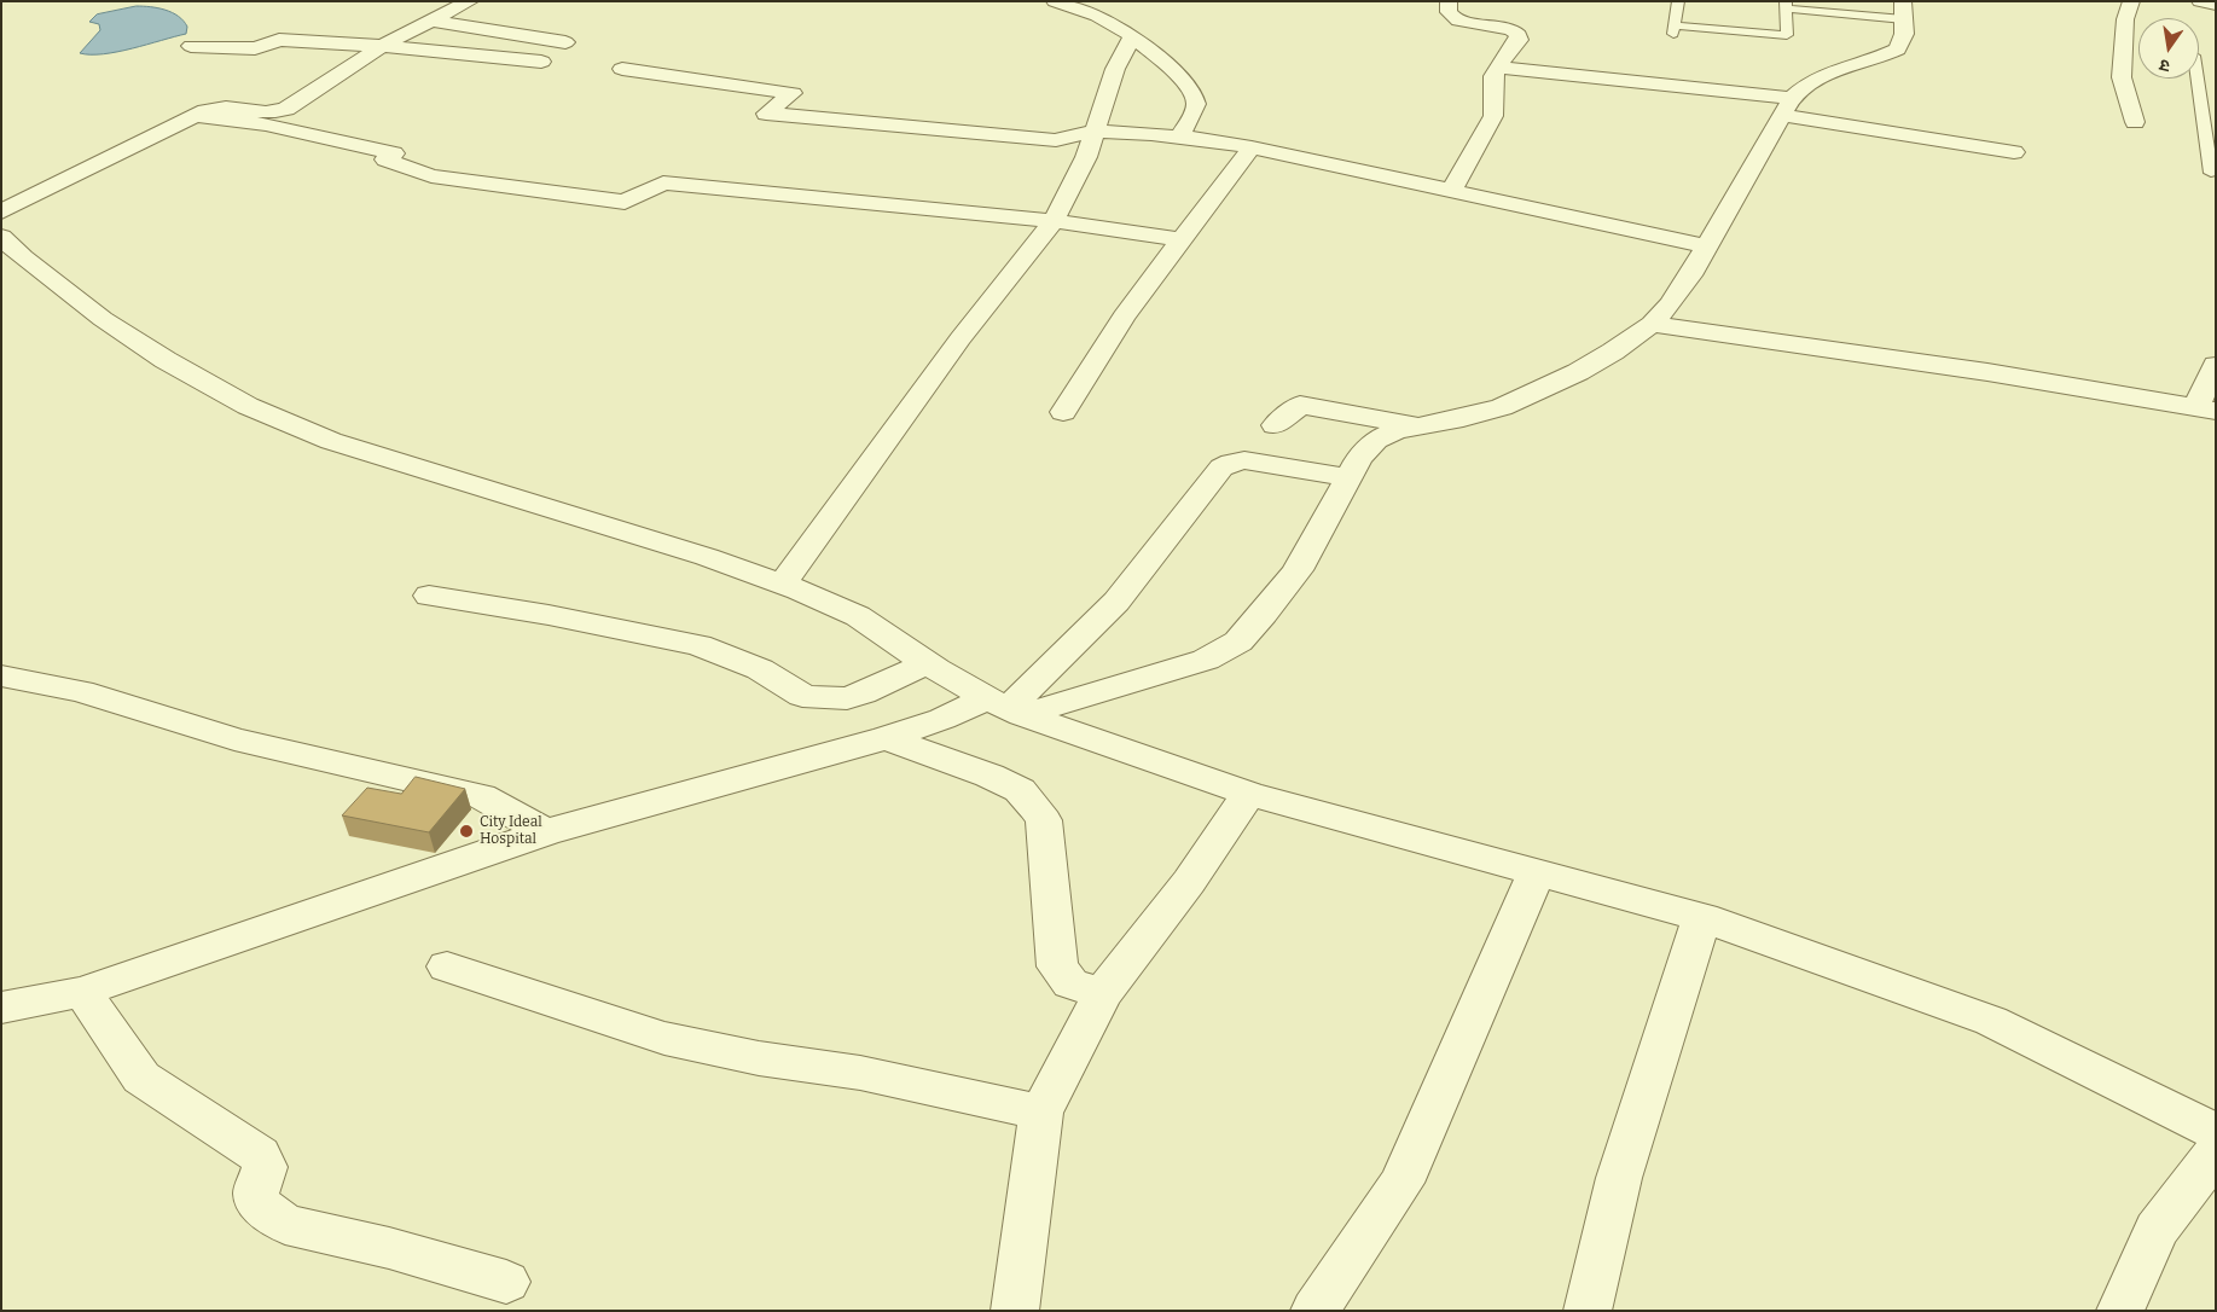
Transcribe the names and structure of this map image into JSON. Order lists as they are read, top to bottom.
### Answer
{
  "places": ["City Ideal Hospital"],
  "north": "bottom"
}
